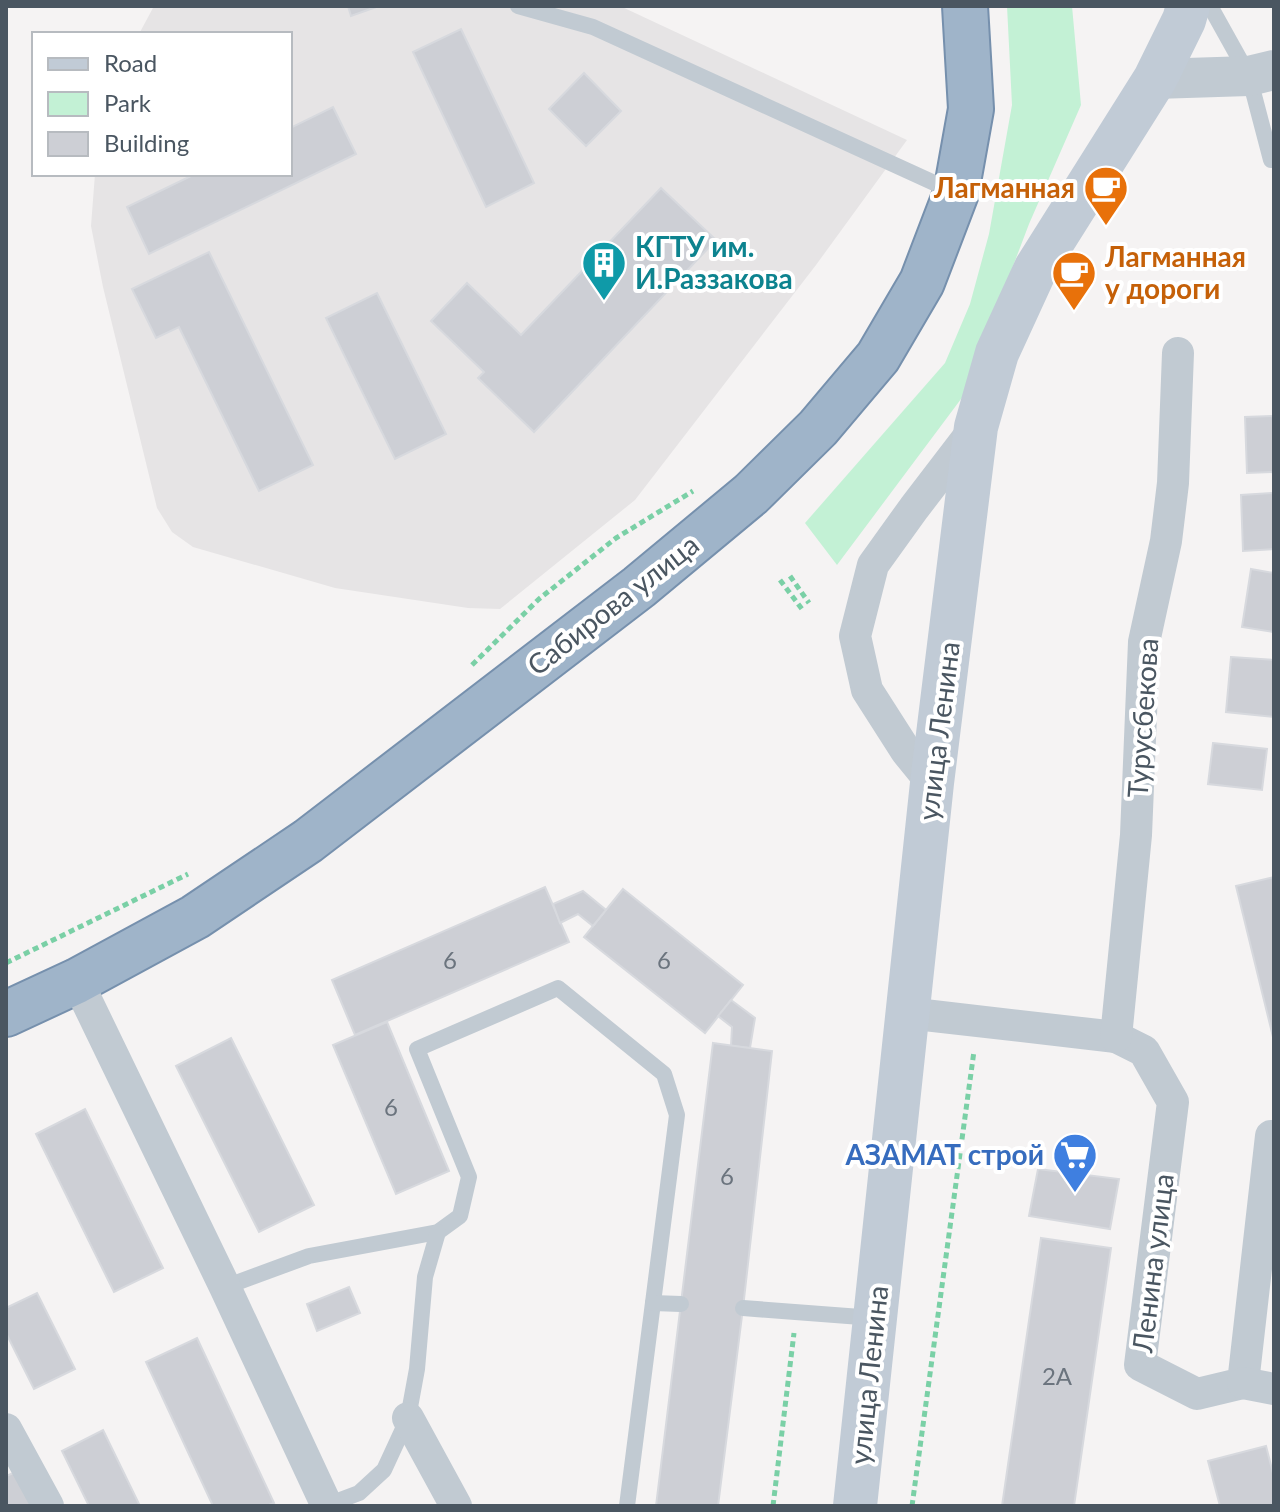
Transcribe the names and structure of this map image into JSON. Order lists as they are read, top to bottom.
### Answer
{
  "streets": {
    "highway": ["Сабирова улица"],
    "main road": ["улица Ленина"],
    "street": ["Турусбекова", "Ленина улица"]
  },
  "crossings": [
    ["Турусбекова", "Ленина улица"],
    ["улица Ленина", "Ленина улица"]
  ],
  "places": {
    "cafe": ["Лагманная", "Лагманная у дороги"],
    "building": ["КГТУ им. И.Раззакова"],
    "supermarket": ["АЗАМАТ строй"]
  },
  "house_numbers": [
    "6",
    "6",
    "6",
    "6",
    "2A"
  ],
  "legend": ["Road", "Park", "Building"]
}
